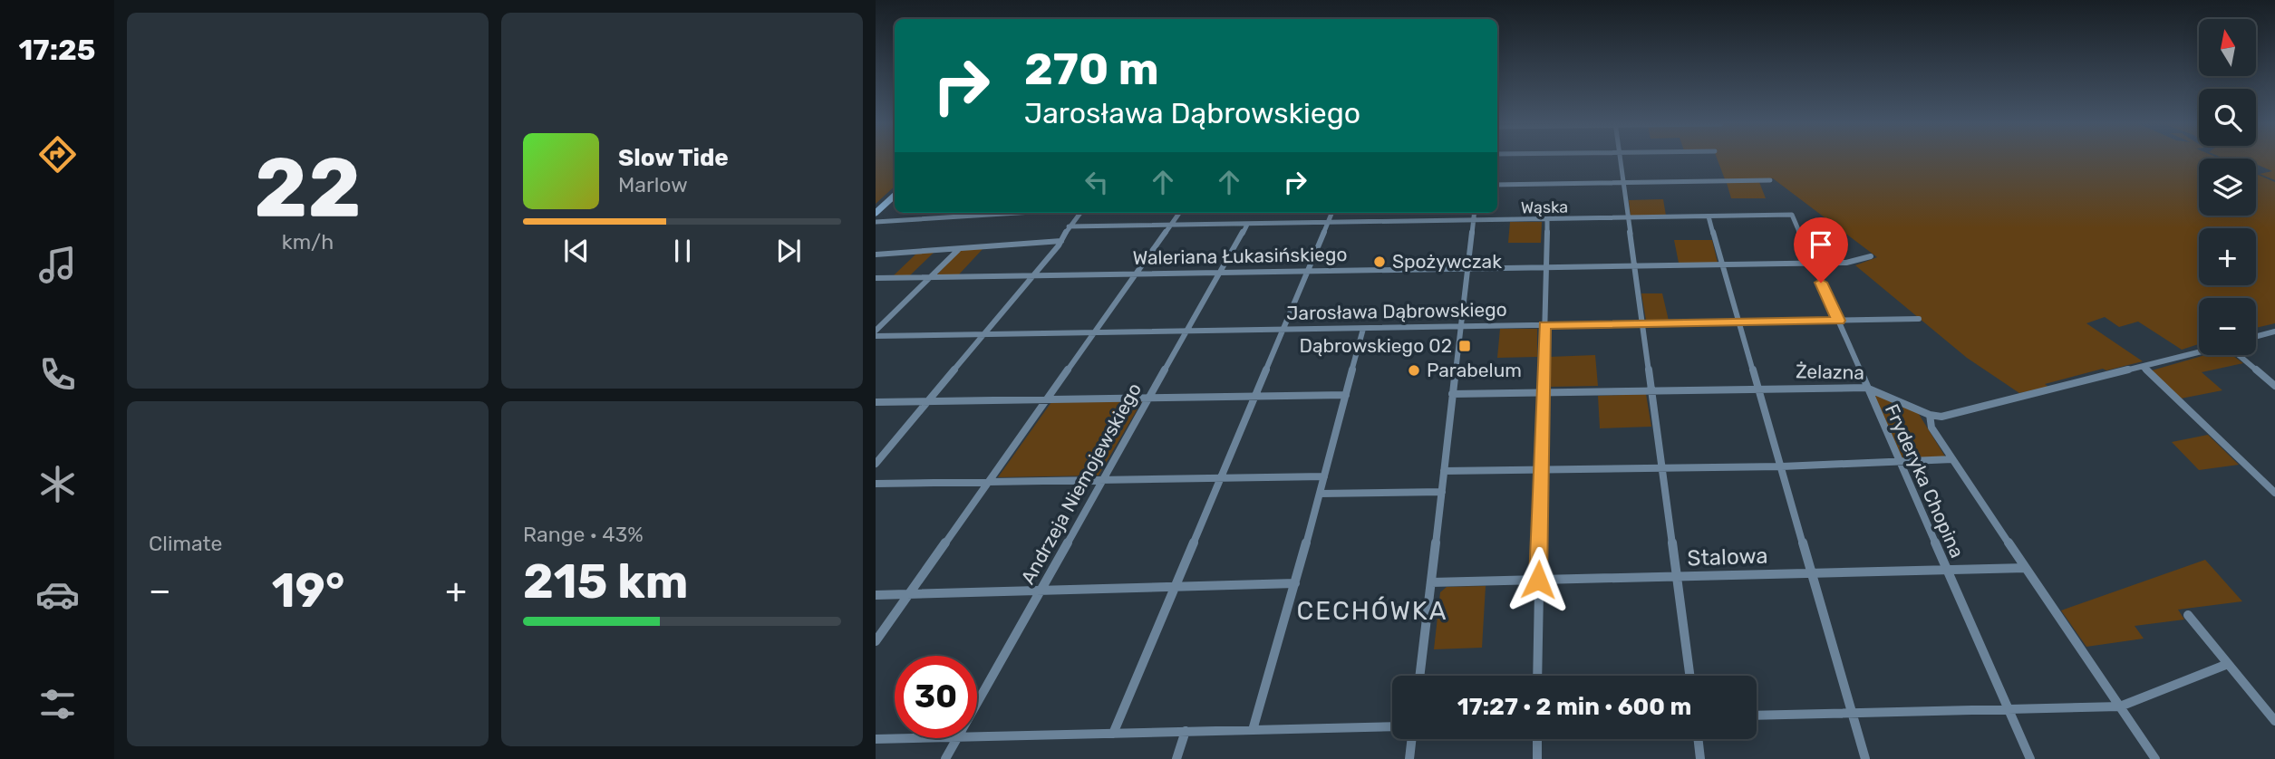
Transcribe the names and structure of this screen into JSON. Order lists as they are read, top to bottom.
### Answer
{
  "streets": {
    "street": [
      "Wąska",
      "Waleriana Łukasińskiego",
      "Jarosława Dąbrowskiego",
      "Żelazna",
      "Fryderyka Chopina",
      "Andrzeja Niemojewskiego",
      "Stalowa"
    ]
  },
  "crossings": [
    ["Wąska", "Fryderyka Chopina"],
    ["Wąska", "Andrzeja Niemojewskiego"],
    ["Waleriana Łukasińskiego", "Fryderyka Chopina"],
    ["Waleriana Łukasińskiego", "Andrzeja Niemojewskiego"],
    ["Jarosława Dąbrowskiego", "Fryderyka Chopina"],
    ["Jarosława Dąbrowskiego", "Andrzeja Niemojewskiego"],
    ["Żelazna", "Fryderyka Chopina"],
    ["Fryderyka Chopina", "Stalowa"]
  ],
  "districts": ["CECHÓWKA"],
  "places": {
    "other": ["Spożywczak", "Parabelum"],
    "transit": ["Dąbrowskiego 02"]
  },
  "north": "top",
  "page": {
    "tabs": "17:25",
    "tile": [
      ["22", "km/h"],
      "Climate",
      ["Range · 43%", "215 km"]
    ],
    "map_buttons": ["+", "−"],
    "turn": ["270 m", "Jarosława Dąbrowskiego"],
    "song": ["Slow Tide", "Marlow"],
    "heat": ["−", "19°", "+"],
    "limit": "30",
    "trip": "17:27 · 2 min · 600 m"
  }
}
